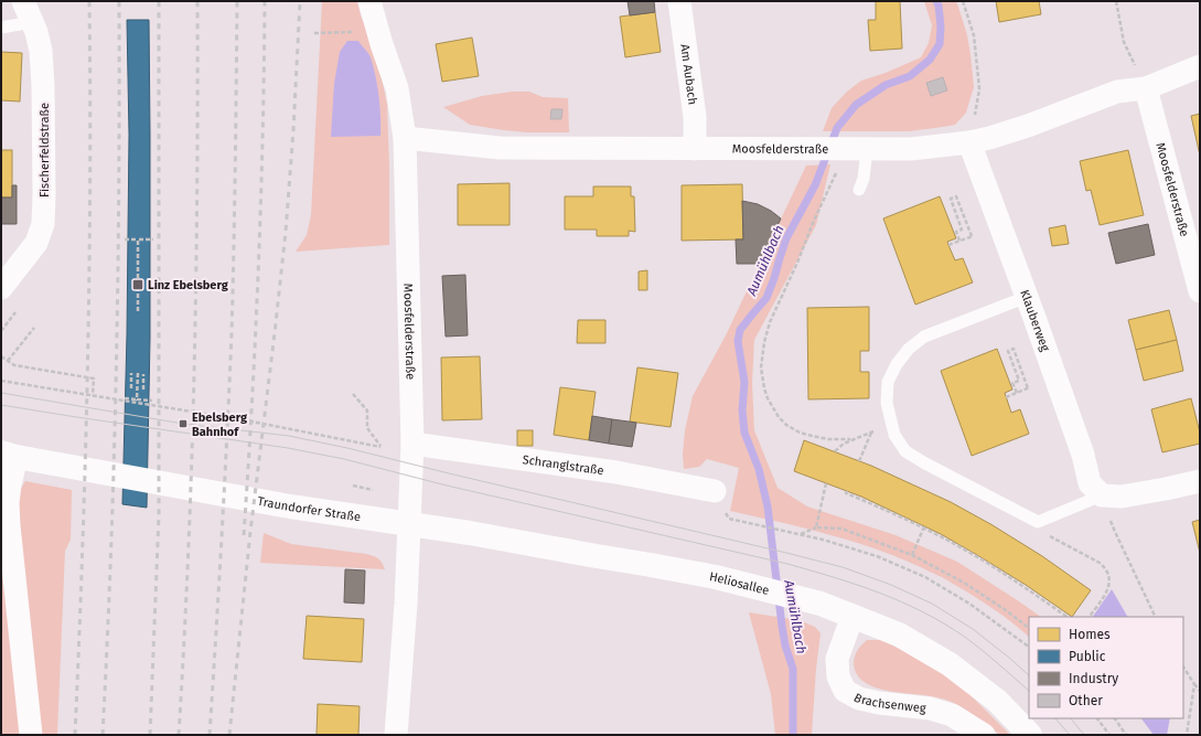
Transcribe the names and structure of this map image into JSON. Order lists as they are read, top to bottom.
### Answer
{
  "streets": {
    "street": [
      "Am Aubach",
      "Moosfelderstraße",
      "Fischerfeldstraße",
      "Klauberweg",
      "Schranglstraße",
      "Traundorfer Straße",
      "Heliosallee",
      "Brachsenweg"
    ]
  },
  "crossings": [
    ["Am Aubach", "Moosfelderstraße"],
    ["Moosfelderstraße", "Klauberweg"],
    ["Moosfelderstraße", "Schranglstraße"],
    ["Moosfelderstraße", "Traundorfer Straße"],
    ["Moosfelderstraße", "Heliosallee"],
    ["Traundorfer Straße", "Heliosallee"],
    ["Heliosallee", "Brachsenweg"]
  ],
  "water": ["Aumühlbach"],
  "places": {
    "transit": ["Linz Ebelsberg", "Ebelsberg Bahnhof"]
  },
  "legend": [
    "Homes",
    "Public",
    "Industry",
    "Other"
  ]
}
